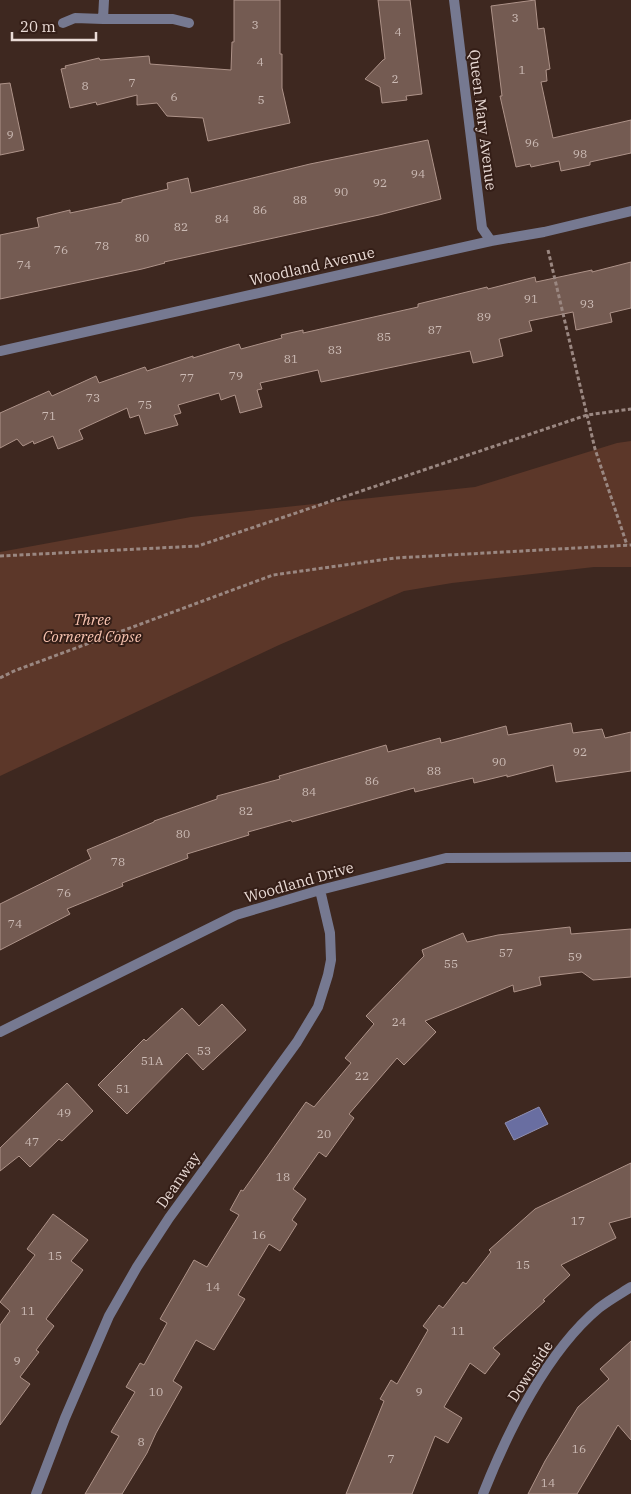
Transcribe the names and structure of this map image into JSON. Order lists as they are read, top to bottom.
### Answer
{
  "streets": {
    "street": [
      "Queen Mary Avenue",
      "Woodland Avenue",
      "Woodland Drive",
      "Deanway",
      "Downside"
    ]
  },
  "crossings": [
    ["Queen Mary Avenue", "Woodland Avenue"],
    ["Woodland Drive", "Deanway"]
  ],
  "parks": ["Three Cornered Copse"],
  "house_numbers": [
    "3",
    "3",
    "4",
    "4",
    "1",
    "2",
    "7",
    "8",
    "6",
    "5",
    "9",
    "96",
    "98",
    "94",
    "92",
    "90",
    "88",
    "86",
    "84",
    "82",
    "80",
    "78",
    "76",
    "74",
    "91",
    "93",
    "89",
    "87",
    "85",
    "83",
    "81",
    "79",
    "77",
    "73",
    "75",
    "71",
    "92",
    "90",
    "88",
    "86",
    "84",
    "82",
    "80",
    "78",
    "76",
    "74",
    "57",
    "59",
    "55",
    "24",
    "53",
    "51A",
    "22",
    "51",
    "49",
    "20",
    "47",
    "18",
    "17",
    "16",
    "15",
    "15",
    "14",
    "11",
    "11",
    "9",
    "10",
    "9",
    "8",
    "16",
    "7",
    "14"
  ],
  "scale_bar": "20 m"
}
